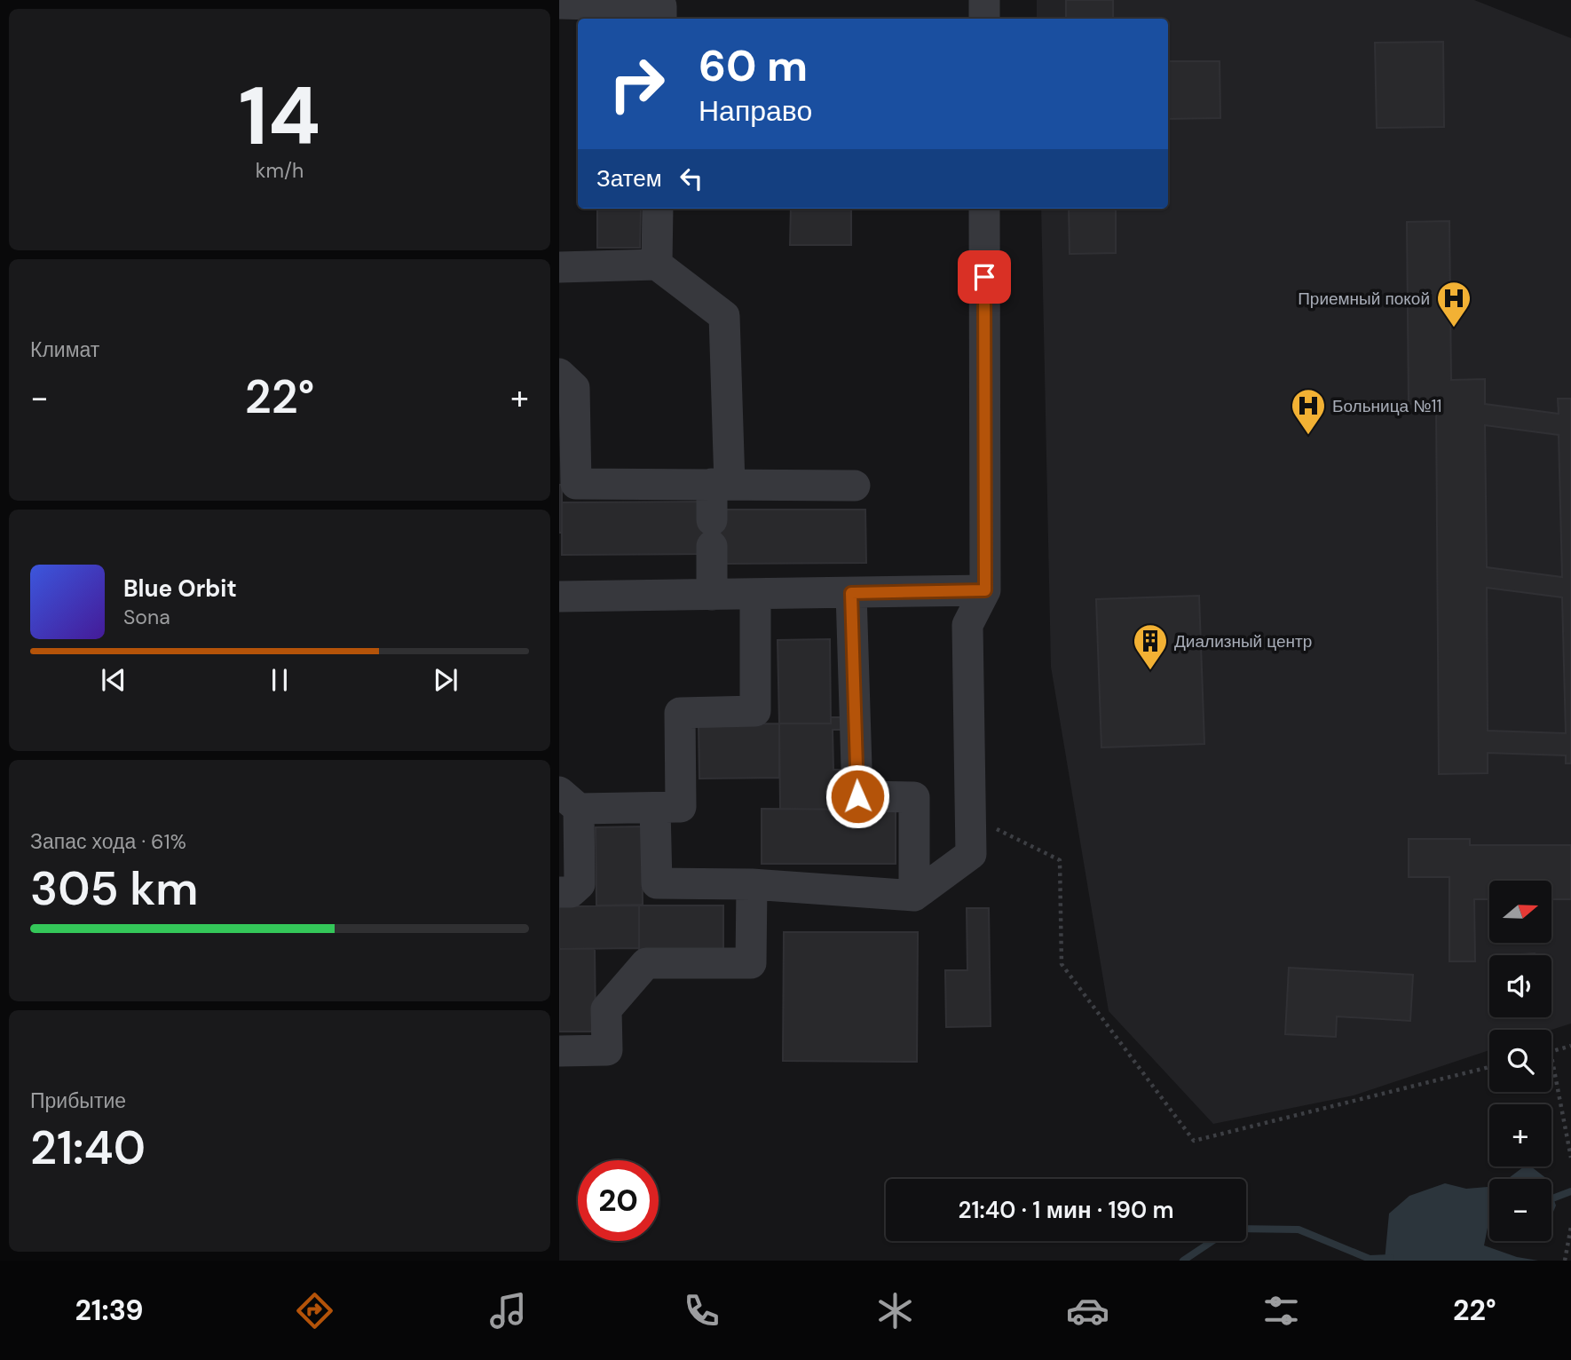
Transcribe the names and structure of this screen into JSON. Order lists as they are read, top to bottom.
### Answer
{
  "places": {
    "hospital": ["Приемный покой", "Больница №11"],
    "building": ["Диализный центр"]
  },
  "north": "right",
  "page": {
    "tile": [
      ["14", "km/h"],
      "Климат",
      ["Запас хода · 61%", "305 km"],
      ["Прибытие", "21:40"]
    ],
    "turn": ["60 m", "Направо"],
    "then": "Затем",
    "heat": ["−", "22°", "+"],
    "song": ["Blue Orbit", "Sona"],
    "map_buttons": ["+", "−"],
    "limit": "20",
    "trip": "21:40 · 1 мин · 190 m",
    "tabs": ["21:39", "22°"]
  }
}
